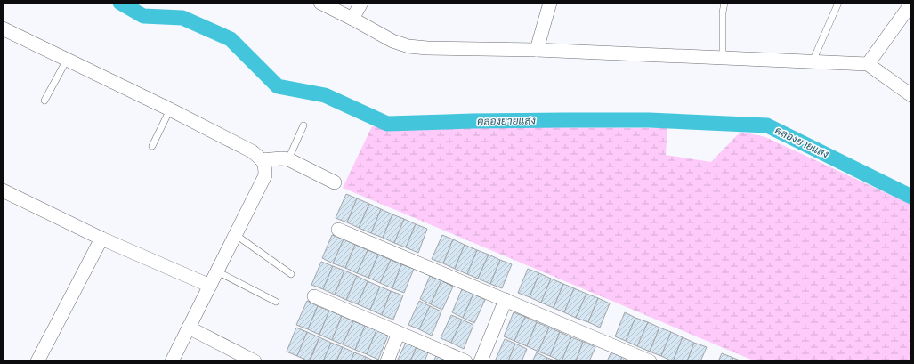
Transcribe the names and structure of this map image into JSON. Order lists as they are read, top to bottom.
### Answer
{
  "water": ["คลองยายแสง"]
}
